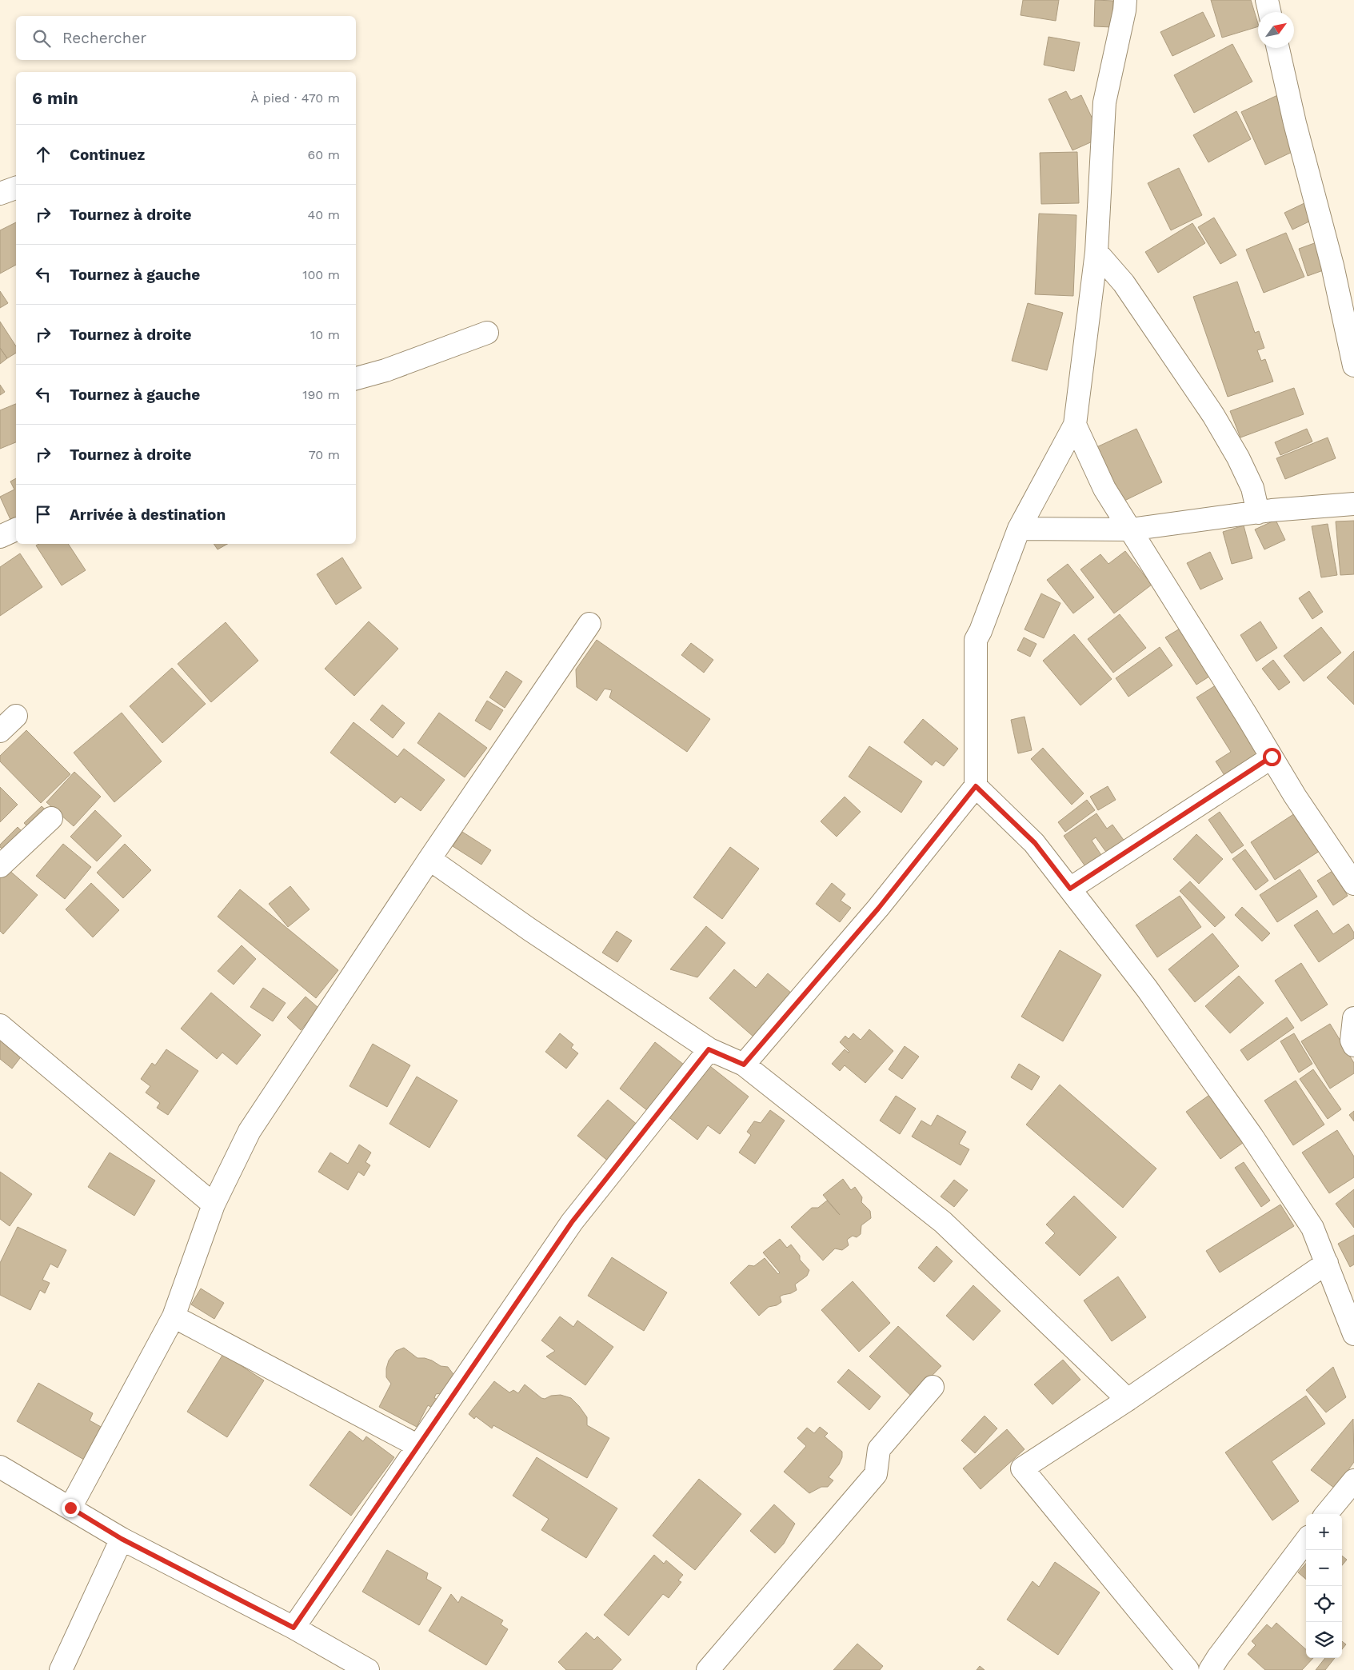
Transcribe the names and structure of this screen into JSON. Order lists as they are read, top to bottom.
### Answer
{
  "north": "top right",
  "page": {
    "search": "Rechercher",
    "heading": ["6 min", "À pied · 470 m"],
    "list": [
      ["Continuez", "60 m"],
      ["Tournez à droite", "40 m"],
      ["Tournez à gauche", "100 m"],
      ["Tournez à droite", "10 m"],
      ["Tournez à gauche", "190 m"],
      ["Tournez à droite", "70 m"],
      "Arrivée à destination"
    ],
    "map_buttons": ["+", "−"]
  }
}
